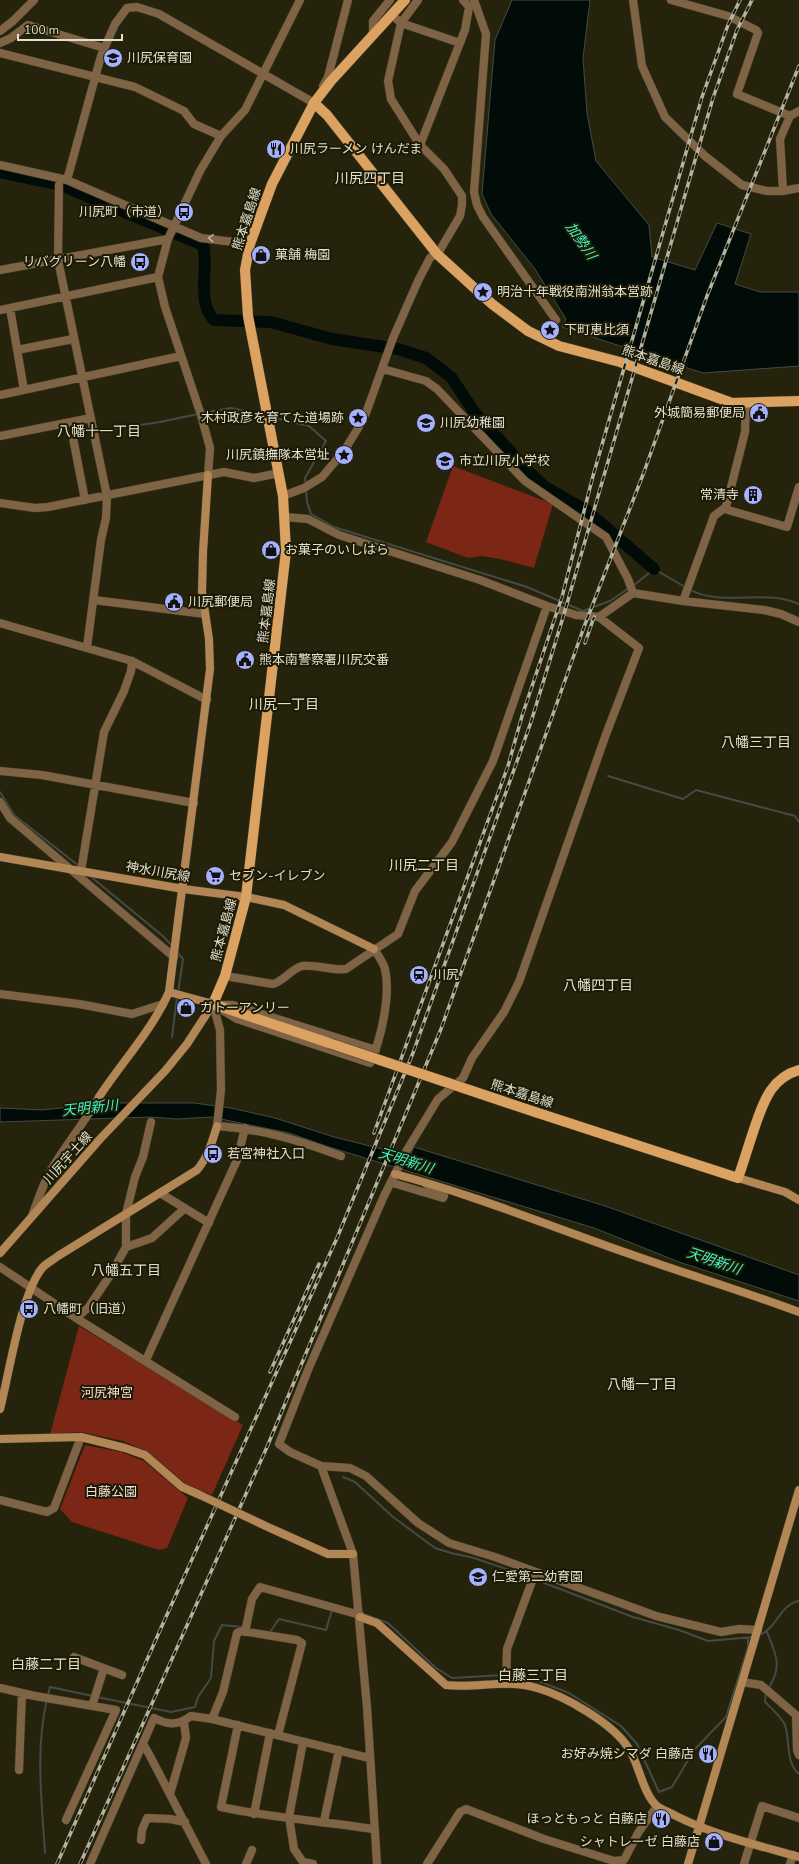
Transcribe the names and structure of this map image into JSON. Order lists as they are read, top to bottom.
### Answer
{
  "streets": {
    "main road": ["熊本嘉島線"],
    "street": ["神水川尻線", "川尻宇土線"]
  },
  "crossings": [
    ["熊本嘉島線", "神水川尻線"],
    ["熊本嘉島線", "川尻宇土線"]
  ],
  "districts": [
    "川尻四丁目",
    "八幡十一丁目",
    "川尻一丁目",
    "八幡三丁目",
    "川尻二丁目",
    "八幡四丁目",
    "八幡五丁目",
    "八幡一丁目",
    "白藤二丁目",
    "白藤三丁目"
  ],
  "water": ["加勢川", "天明新川"],
  "parks": ["河尻神宮", "白藤公園"],
  "places": {
    "school or university": [
      "川尻保育園",
      "川尻幼稚園",
      "市立川尻小学校",
      "仁愛第二幼育園"
    ],
    "restaurant": ["川尻ラーメン けんだま", "お好み焼シマダ 白藤店", "ほっともっと 白藤店"],
    "bus stop": [
      "川尻町（市道）",
      "リバグリーン八幡",
      "若宮神社入口",
      "八幡町（旧道）"
    ],
    "shop": [
      "菓舗 梅園",
      "お菓子のいしはら",
      "ガトーアンリー",
      "シャトレーゼ 白藤店"
    ],
    "place": [
      "明治十年戦役南洲翁本営跡",
      "下町恵比須",
      "木村政彦を育てた道場跡",
      "川尻鎮撫隊本営址"
    ],
    "public building": ["外城簡易郵便局", "川尻郵便局", "熊本南警察署川尻交番"],
    "building": ["常清寺"],
    "supermarket": ["セブン-イレブン"],
    "station": ["川尻"]
  },
  "scale_bar": "100 m"
}
